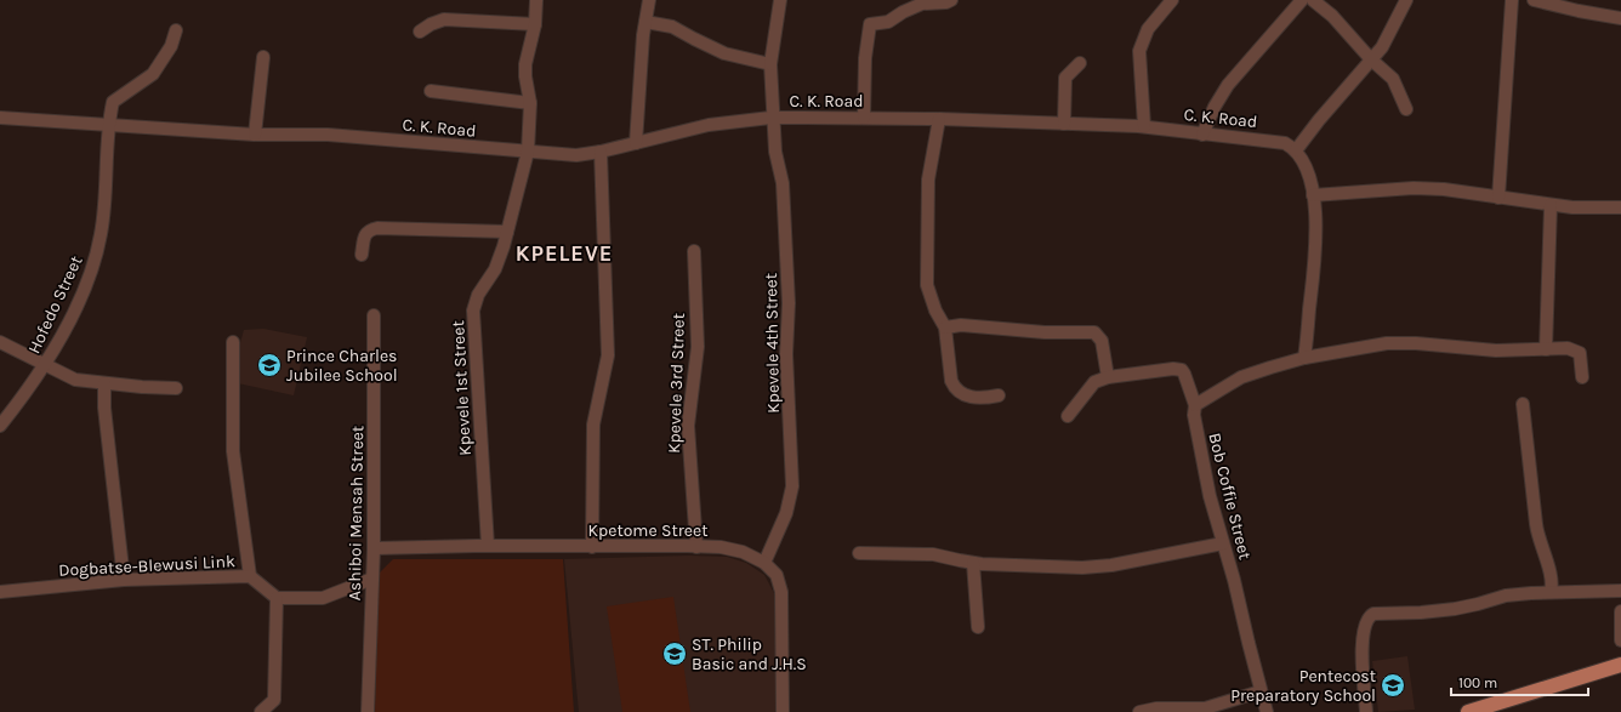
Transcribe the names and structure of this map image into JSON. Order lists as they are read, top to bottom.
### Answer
{
  "streets": {
    "street": [
      "C. K. Road",
      "Hofedo Street",
      "Kpevele 4th Street",
      "Kpevele 3rd Street",
      "Kpevele 1st Street",
      "Bob Coffie Street",
      "Ashiboi Mensah Street",
      "Kpetome Street",
      "Dogbatse-Blewusi Link"
    ]
  },
  "crossings": [
    ["C. K. Road", "Hofedo Street"],
    ["C. K. Road", "Kpevele 4th Street"],
    ["C. K. Road", "Kpevele 1st Street"],
    ["Kpevele 4th Street", "Kpetome Street"],
    ["Kpevele 3rd Street", "Kpetome Street"],
    ["Kpevele 1st Street", "Kpetome Street"],
    ["Ashiboi Mensah Street", "Kpetome Street"]
  ],
  "districts": ["KPELEVE"],
  "places": {
    "school or university": ["Prince Charles Jubilee School", "ST. Philip Basic and J.H.S", "Pentecost Preparatory School"]
  },
  "scale_bar": "100 m"
}
